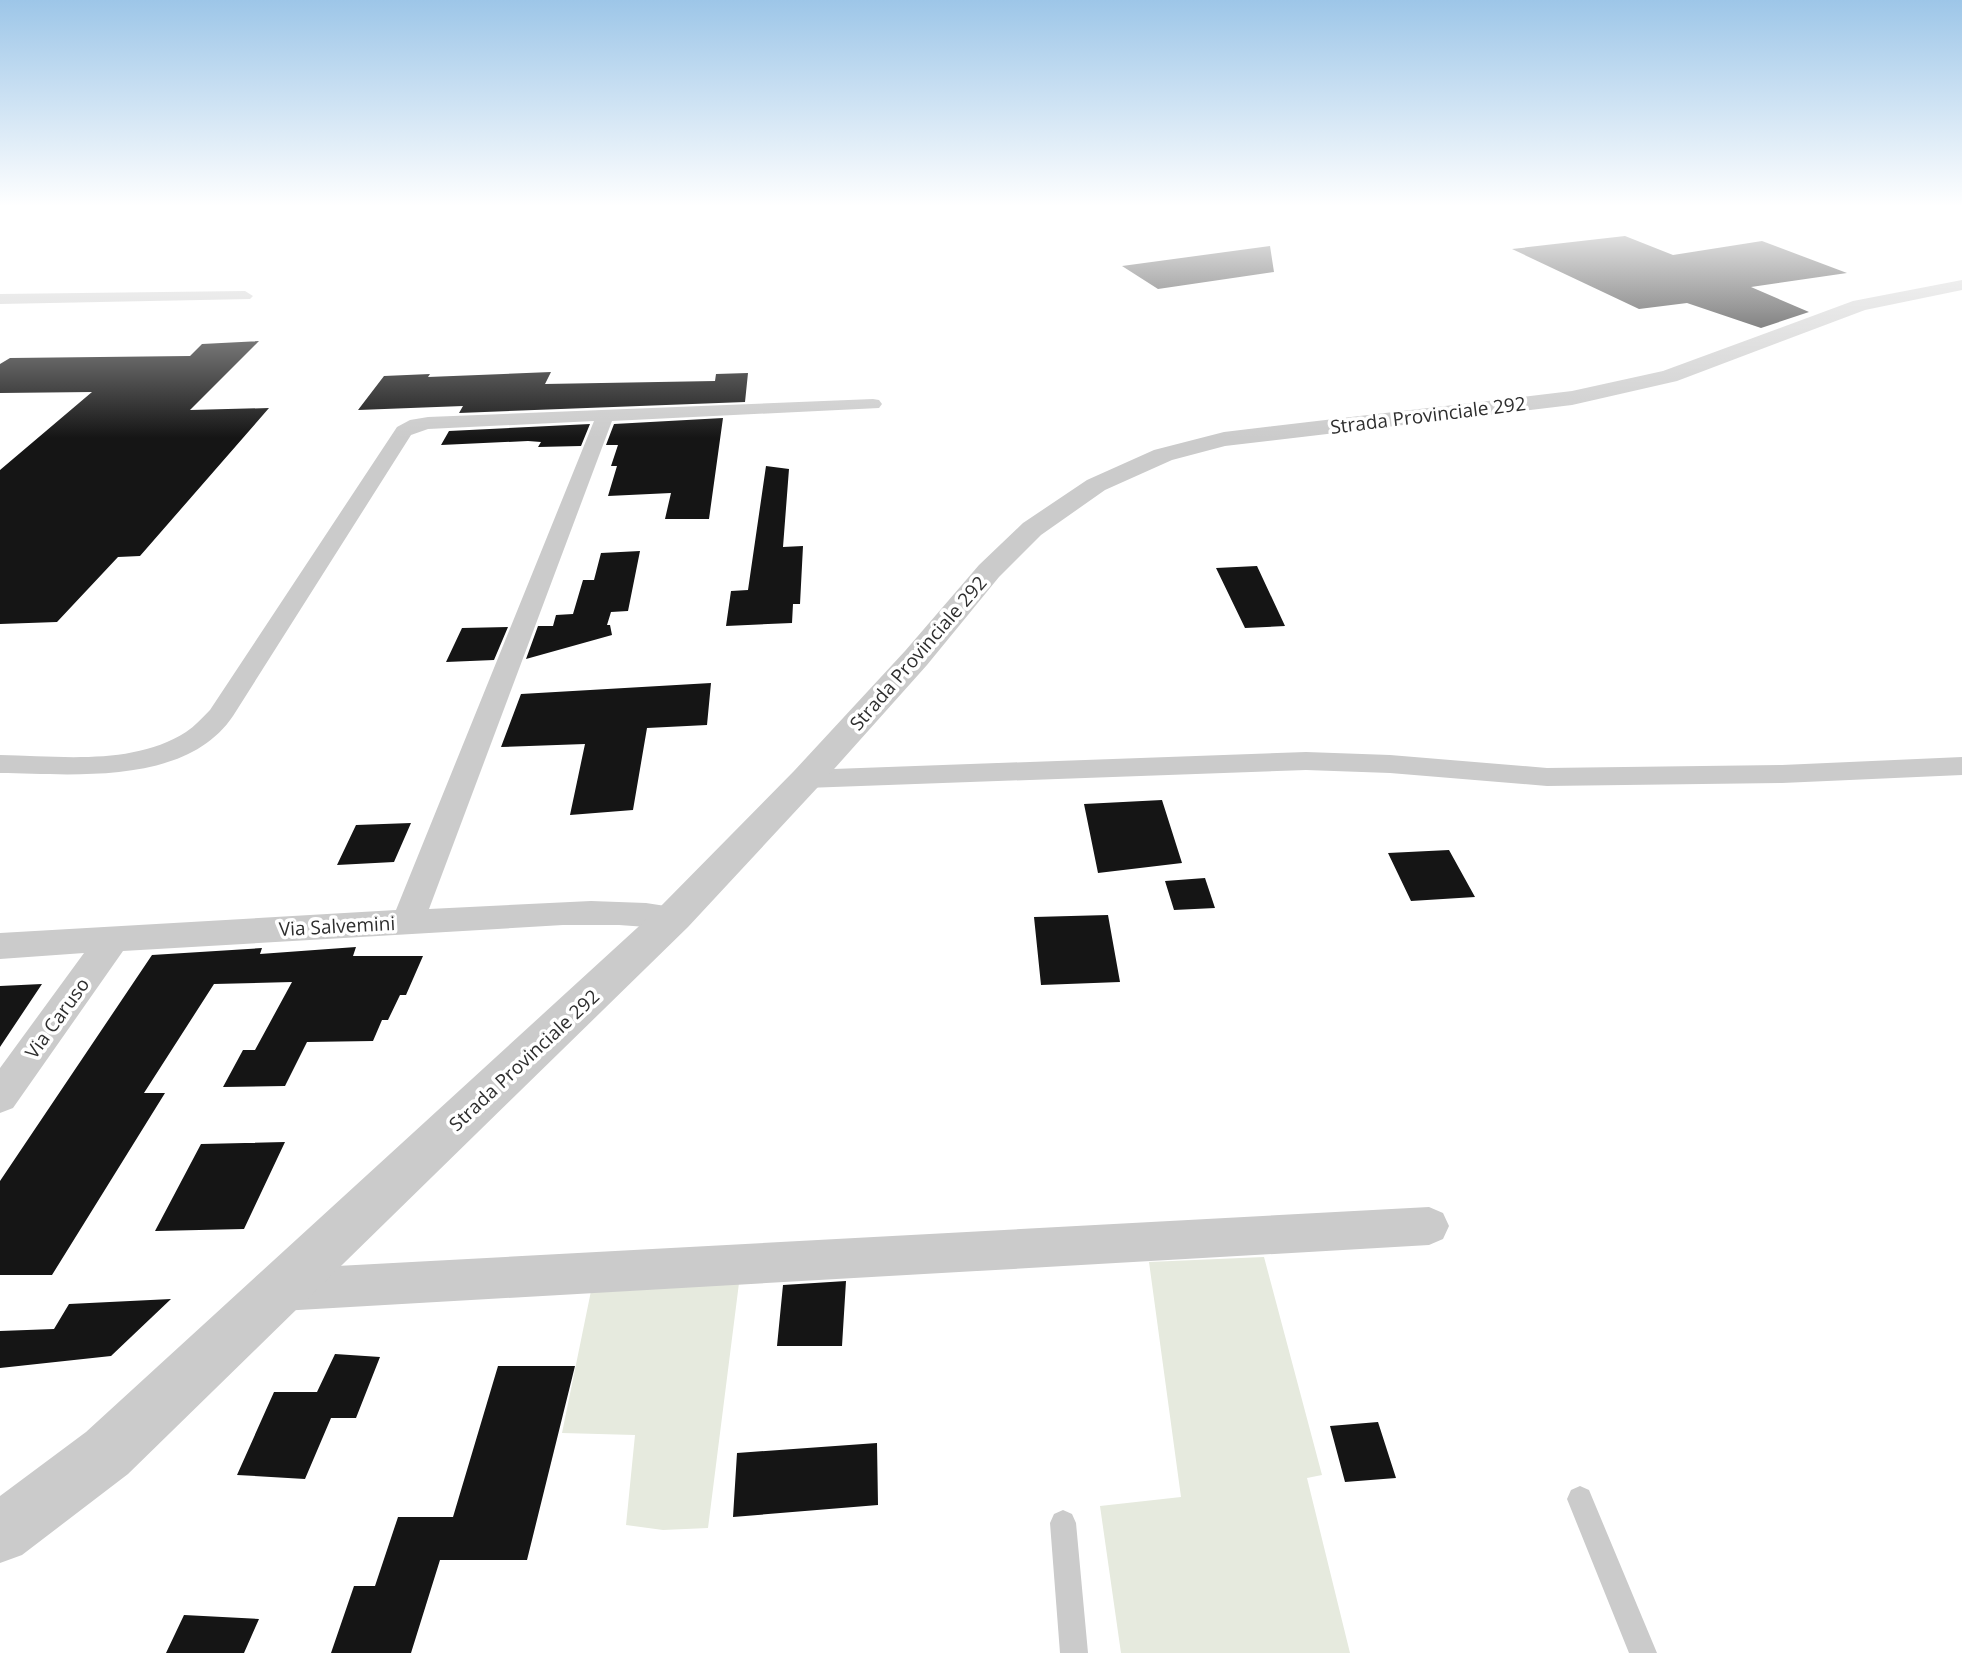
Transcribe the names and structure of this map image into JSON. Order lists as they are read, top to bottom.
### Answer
{
  "streets": {
    "street": ["Strada Provinciale 292", "Via Salvemini", "Via Caruso"]
  },
  "crossings": [
    ["Strada Provinciale 292", "Via Salvemini"],
    ["Via Salvemini", "Via Caruso"]
  ]
}
